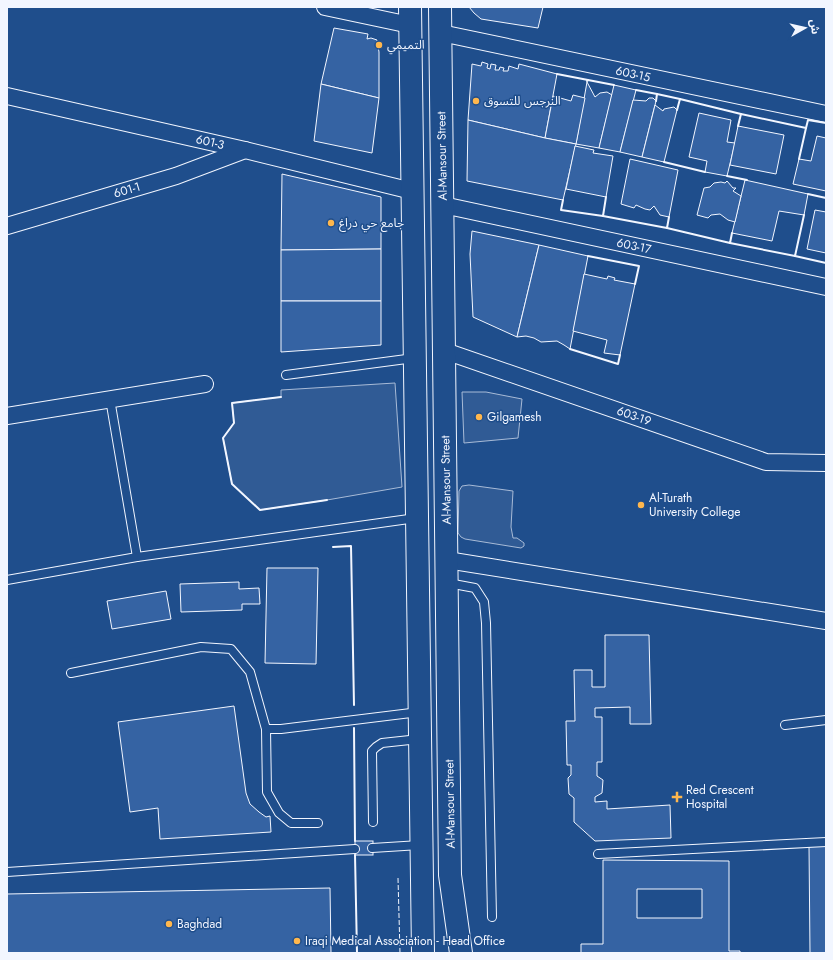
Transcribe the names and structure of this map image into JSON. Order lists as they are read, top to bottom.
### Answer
{
  "streets": {
    "main road": ["Al-Mansour Street"],
    "street": [
      "603-15",
      "601-3",
      "601-1",
      "603-17",
      "603-19"
    ]
  },
  "crossings": [
    ["603-15", "Al-Mansour Street"],
    ["601-3", "601-1"],
    ["Al-Mansour Street", "603-17"],
    ["Al-Mansour Street", "603-19"]
  ],
  "places": {
    "other": [
      "التميمي",
      "النرجس للتسوق",
      "جامع حي دراغ",
      "Gilgamesh",
      "Al-Turath University College",
      "Baghdad",
      "Iraqi Medical Association - Head Office"
    ],
    "health": ["Red Crescent Hospital"]
  },
  "north": "right"
}
